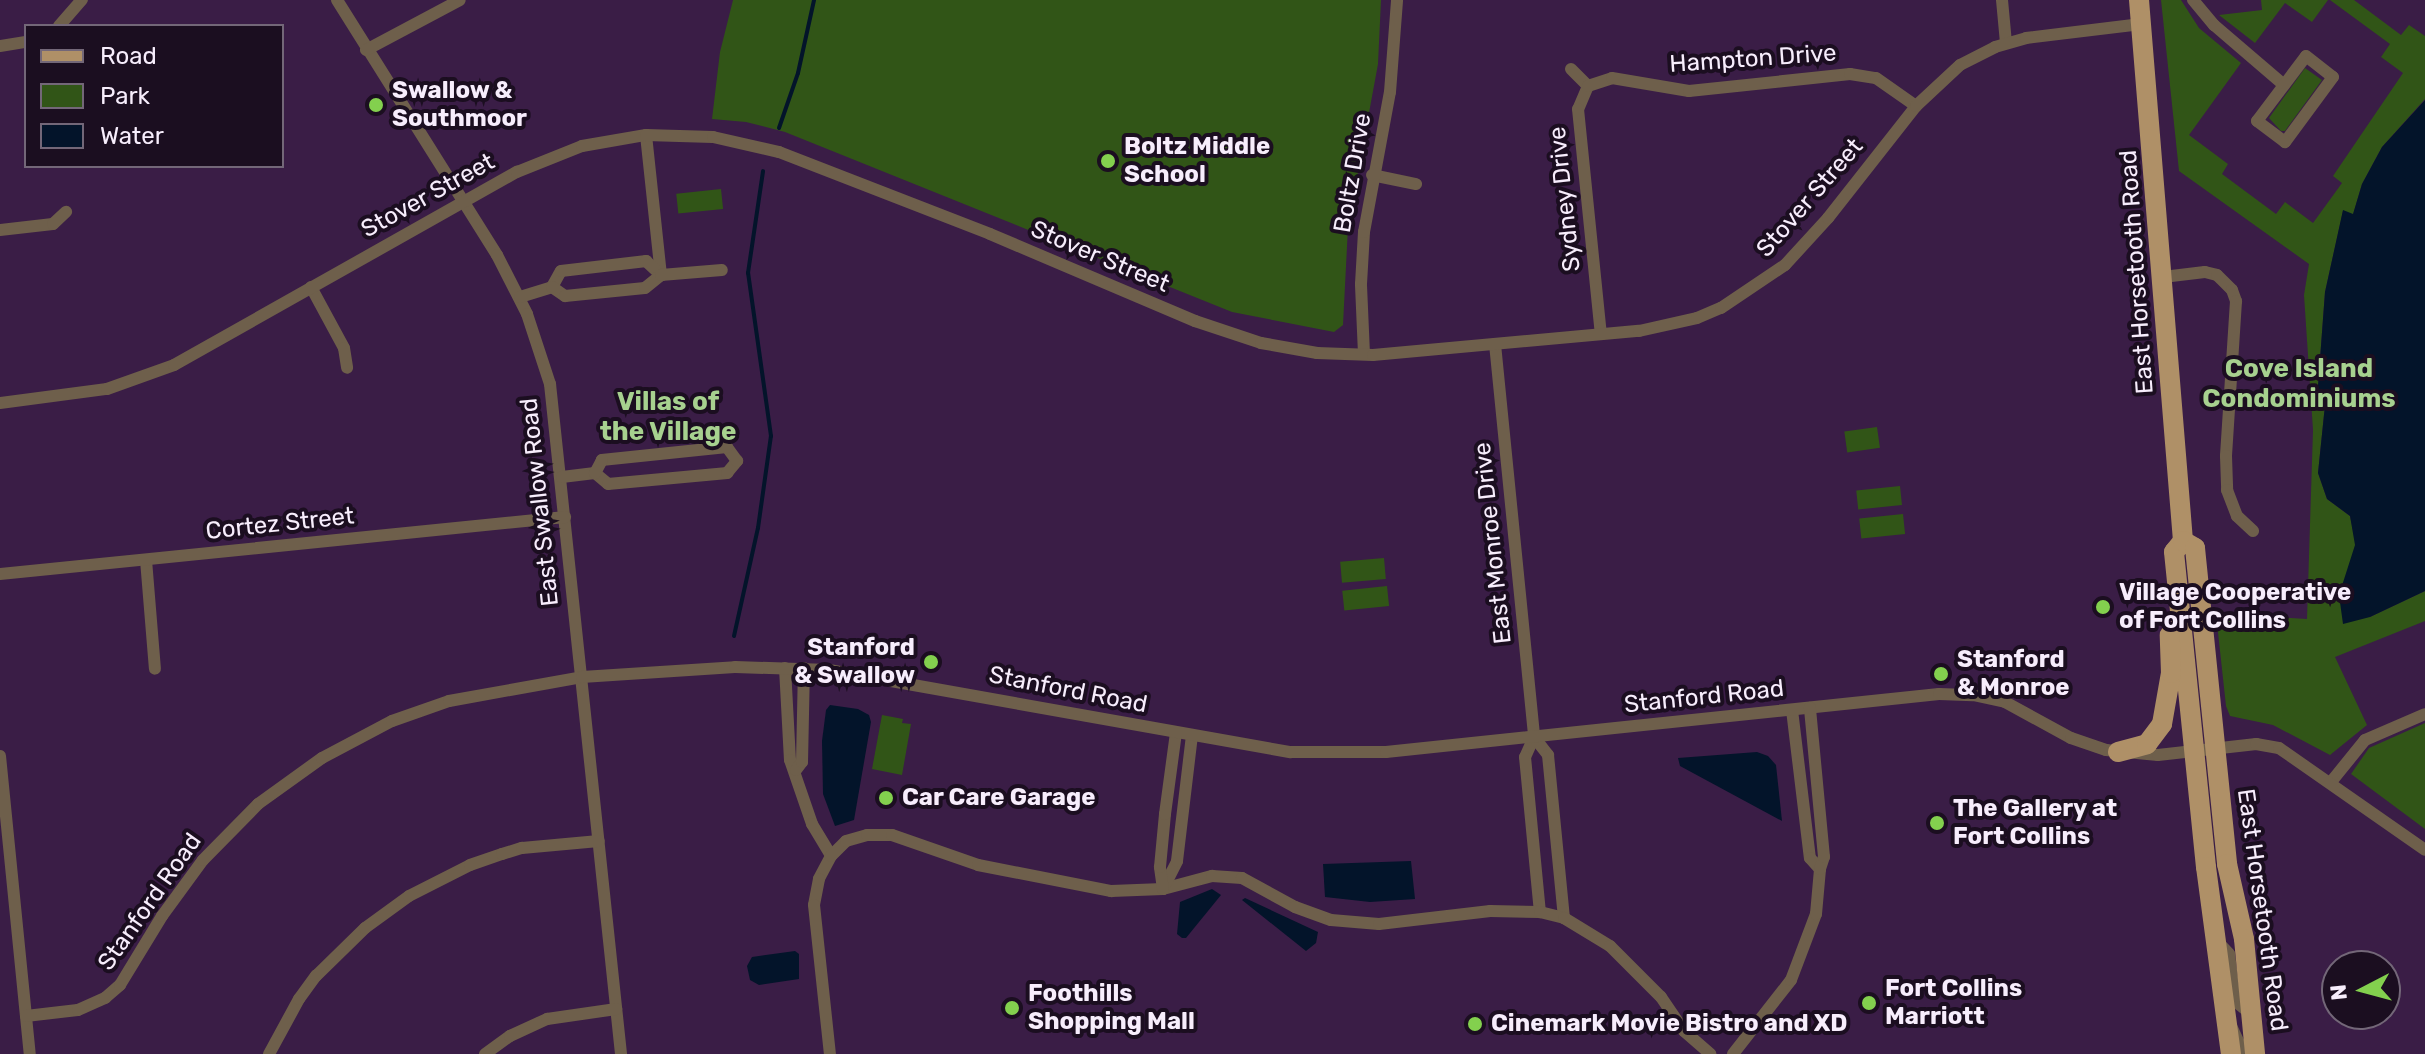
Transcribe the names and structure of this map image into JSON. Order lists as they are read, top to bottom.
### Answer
{
  "streets": {
    "main road": ["East Horsetooth Road"],
    "street": [
      "Hampton Drive",
      "Boltz Drive",
      "Stover Street",
      "Sydney Drive",
      "East Swallow Road",
      "Cortez Street",
      "East Monroe Drive",
      "Stanford Road"
    ]
  },
  "crossings": [
    ["Hampton Drive", "Stover Street"],
    ["Hampton Drive", "Sydney Drive"],
    ["Boltz Drive", "Stover Street"],
    ["Stover Street", "Sydney Drive"],
    ["Stover Street", "East Horsetooth Road"],
    ["Stover Street", "East Swallow Road"],
    ["Stover Street", "East Monroe Drive"],
    ["East Horsetooth Road", "Stanford Road"],
    ["East Swallow Road", "Cortez Street"],
    ["East Swallow Road", "Stanford Road"],
    ["East Monroe Drive", "Stanford Road"]
  ],
  "districts": ["Cove Island Condominiums", "Villas of the Village"],
  "places": [
    "Swallow & Southmoor",
    "Boltz Middle School",
    "Village Cooperative of Fort Collins",
    "Stanford & Swallow",
    "Stanford & Monroe",
    "Car Care Garage",
    "The Gallery at Fort Collins",
    "Fort Collins Marriott",
    "Foothills Shopping Mall",
    "Cinemark Movie Bistro and XD"
  ],
  "legend": ["Road", "Park", "Water"],
  "north": "left"
}
